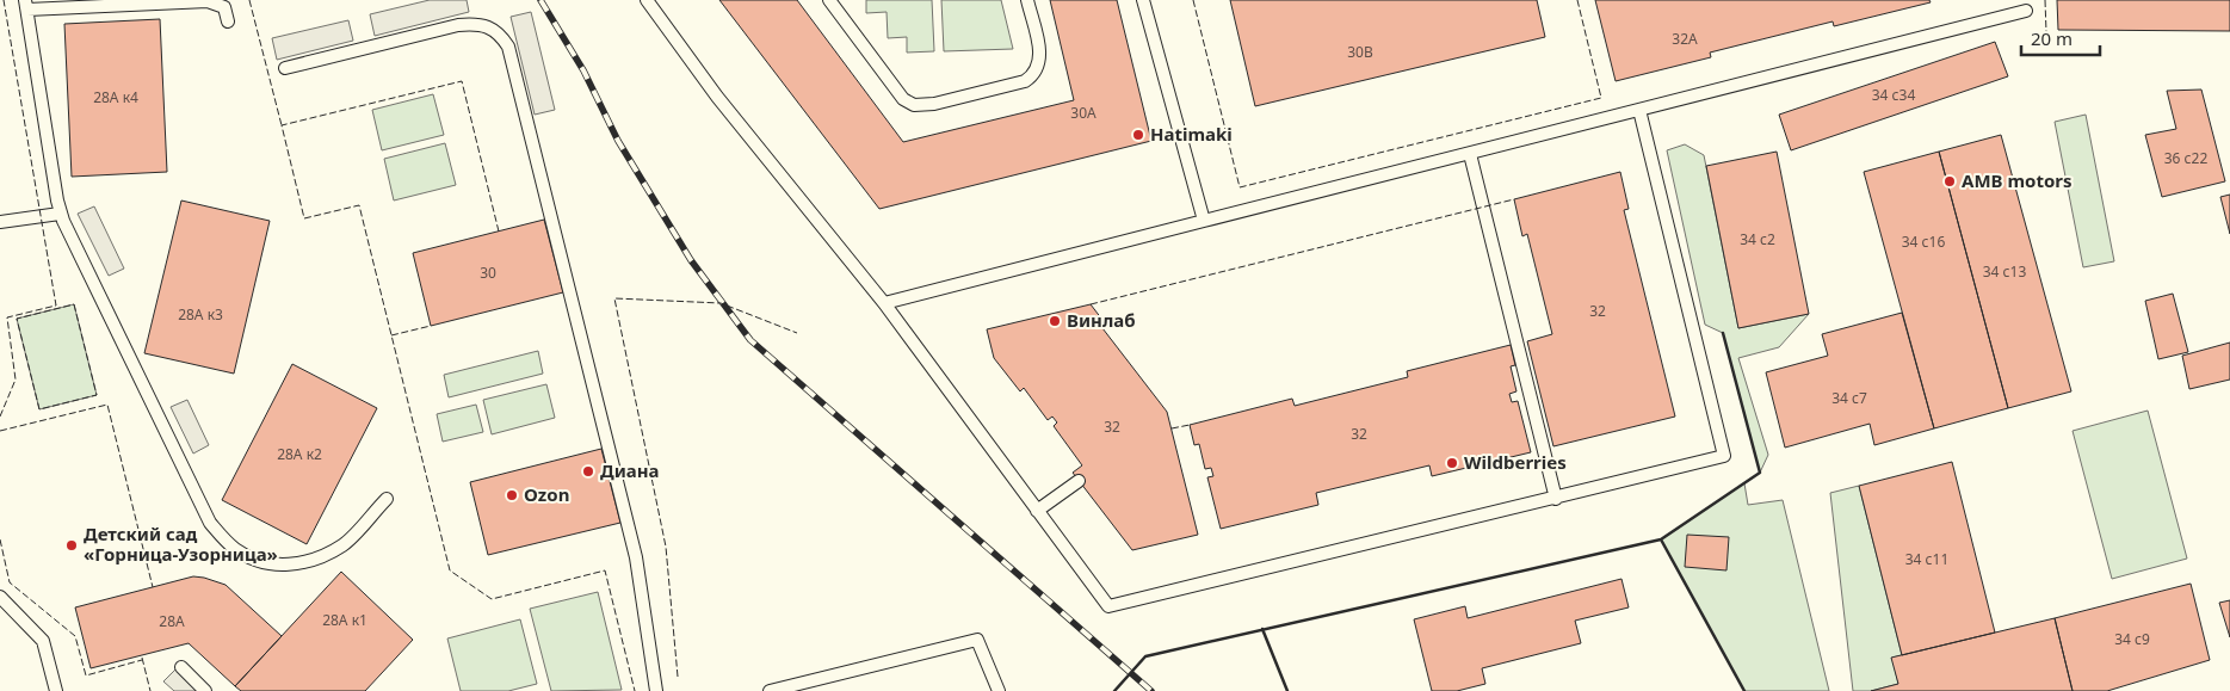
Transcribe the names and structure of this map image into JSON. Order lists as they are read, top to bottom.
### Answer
{
  "places": [
    "Hatimaki",
    "AMB motors",
    "Винлаб",
    "Wildberries",
    "Диана",
    "Ozon",
    "Детский сад «Горница-Узорница»"
  ],
  "house_numbers": [
    "32А",
    "30В",
    "34 с34",
    "28А к4",
    "30А",
    "36 с22",
    "34 с2",
    "34 с16",
    "34 с13",
    "30",
    "32",
    "28А к3",
    "34 с7",
    "32",
    "32",
    "28А к2",
    "34 с11",
    "28А к1",
    "28А",
    "34 с9"
  ],
  "scale_bar": "20 m"
}
